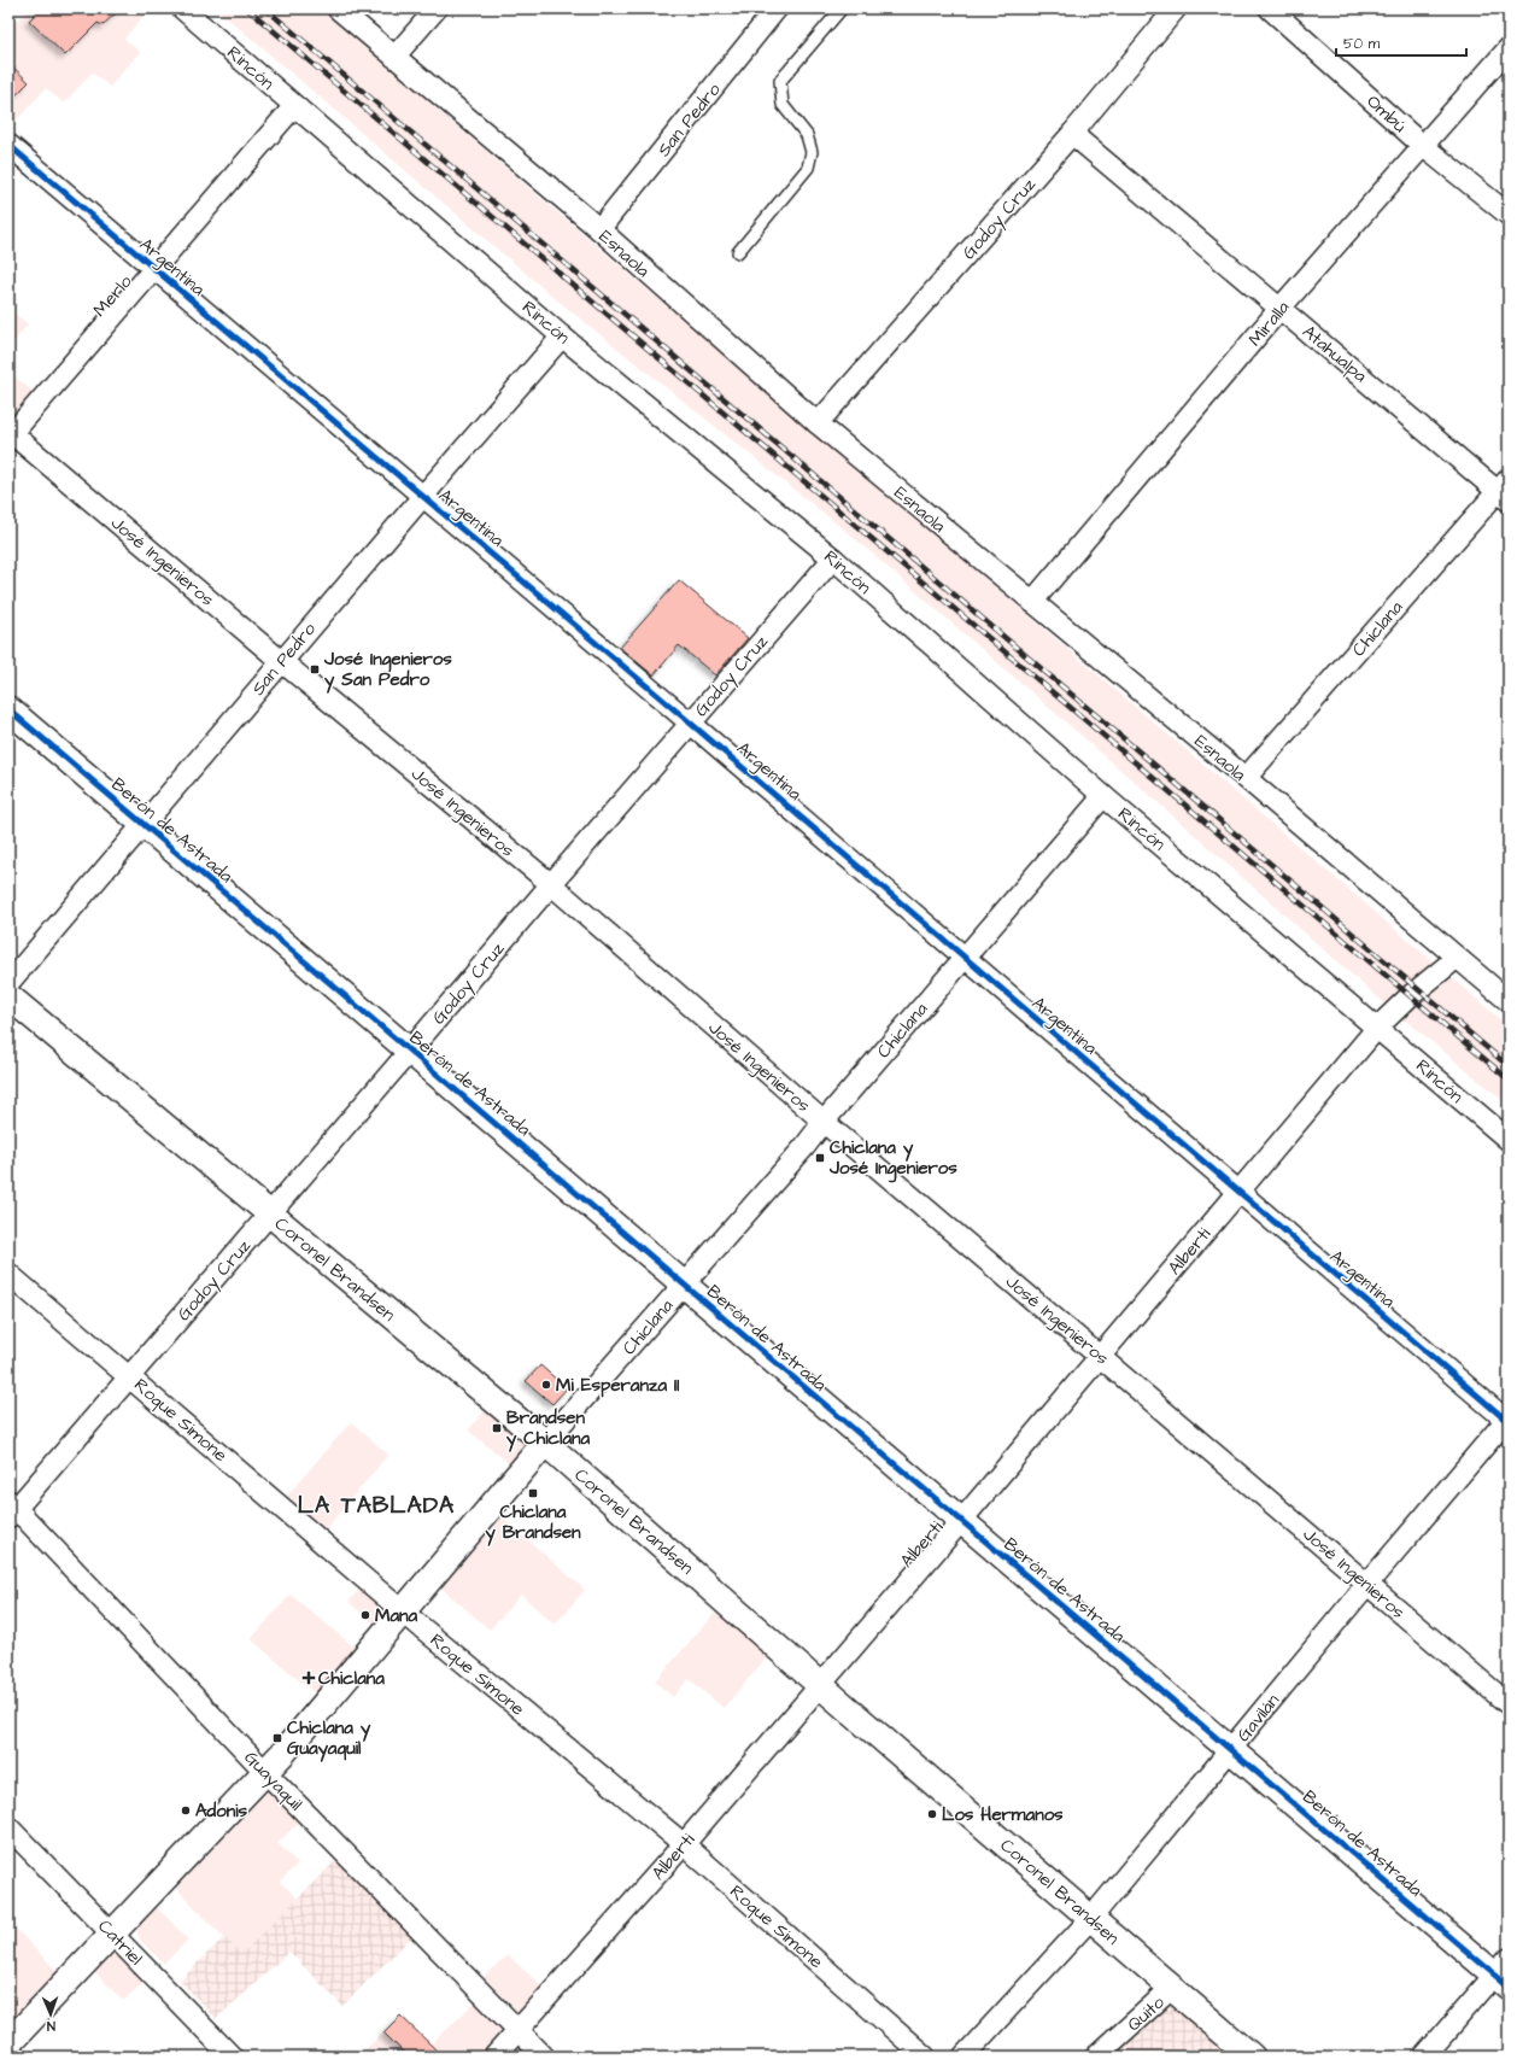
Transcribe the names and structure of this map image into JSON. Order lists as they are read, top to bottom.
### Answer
{
  "streets": {
    "street": [
      "Rincón",
      "Ombú",
      "San Pedro",
      "Godoy Cruz",
      "Esnaola",
      "Argentina",
      "Merlo",
      "Miralla",
      "Atahualpa",
      "José Ingenieros",
      "Chiclana",
      "Berón de Astrada",
      "Alberti",
      "Coronel Brandsen",
      "Roque Simone",
      "Gavilán",
      "Guayaquil",
      "Catriel",
      "Quito"
    ]
  },
  "crossings": [
    ["Rincón", "San Pedro"],
    ["Rincón", "Godoy Cruz"],
    ["Rincón", "Merlo"],
    ["Rincón", "Chiclana"],
    ["Rincón", "Alberti"],
    ["Ombú", "Miralla"],
    ["San Pedro", "Esnaola"],
    ["San Pedro", "Argentina"],
    ["San Pedro", "José Ingenieros"],
    ["San Pedro", "Berón de Astrada"],
    ["Godoy Cruz", "Esnaola"],
    ["Godoy Cruz", "Argentina"],
    ["Godoy Cruz", "Atahualpa"],
    ["Godoy Cruz", "José Ingenieros"],
    ["Godoy Cruz", "Berón de Astrada"],
    ["Godoy Cruz", "Coronel Brandsen"],
    ["Godoy Cruz", "Roque Simone"],
    ["Godoy Cruz", "Guayaquil"],
    ["Esnaola", "Miralla"],
    ["Esnaola", "Chiclana"],
    ["Esnaola", "Alberti"],
    ["Argentina", "Merlo"],
    ["Argentina", "Chiclana"],
    ["Argentina", "Alberti"],
    ["Argentina", "Gavilán"],
    ["Merlo", "José Ingenieros"],
    ["Miralla", "Atahualpa"],
    ["Atahualpa", "Chiclana"],
    ["José Ingenieros", "Chiclana"],
    ["José Ingenieros", "Alberti"],
    ["José Ingenieros", "Gavilán"],
    ["Chiclana", "Berón de Astrada"],
    ["Chiclana", "Coronel Brandsen"],
    ["Chiclana", "Roque Simone"],
    ["Chiclana", "Guayaquil"],
    ["Chiclana", "Catriel"],
    ["Berón de Astrada", "Alberti"],
    ["Berón de Astrada", "Gavilán"],
    ["Alberti", "Coronel Brandsen"],
    ["Alberti", "Roque Simone"],
    ["Alberti", "Guayaquil"],
    ["Coronel Brandsen", "Gavilán"],
    ["Coronel Brandsen", "Quito"]
  ],
  "districts": ["LA TABLADA"],
  "places": {
    "transit": [
      "José Ingenieros y San Pedro",
      "Chiclana y José Ingenieros",
      "Brandsen y Chiclana",
      "Chiclana y Brandsen",
      "Chiclana y Guayaquil"
    ],
    "other": [
      "Mi Esperanza II",
      "Mana",
      "Adonis",
      "Los Hermanos"
    ],
    "health": ["Chiclana"]
  },
  "scale_bar": "50 m",
  "north": "bottom"
}
